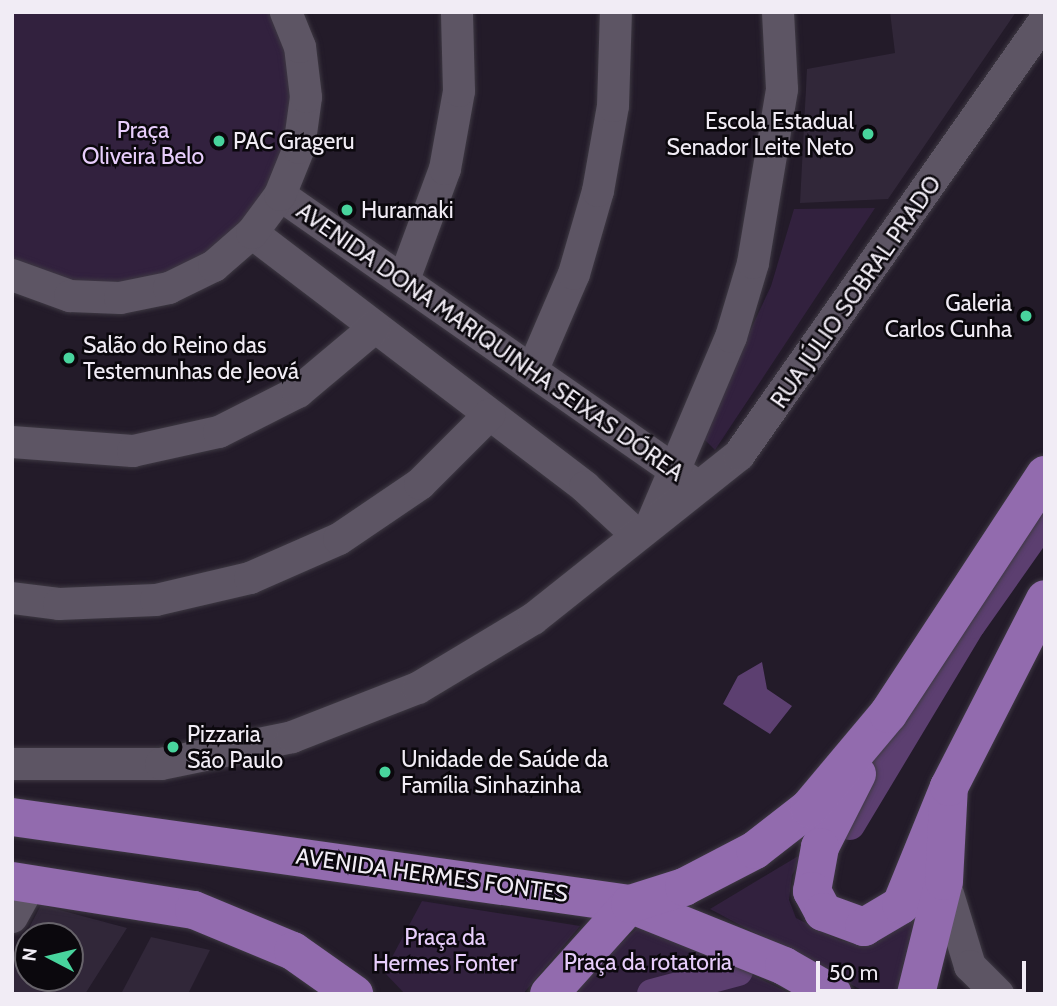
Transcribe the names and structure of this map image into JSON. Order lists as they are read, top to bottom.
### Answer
{
  "streets": {
    "main road": ["AVENIDA HERMES FONTES"],
    "street": ["RUA JÚLIO SOBRAL PRADO", "AVENIDA DONA MARIQUINHA SEIXAS DÓREA"]
  },
  "crossings": [
    ["RUA JÚLIO SOBRAL PRADO", "AVENIDA DONA MARIQUINHA SEIXAS DÓREA"]
  ],
  "parks": ["Praça Oliveira Belo", "Praça da Hermes Fonter", "Praça da rotatoria"],
  "places": [
    "Escola Estadual Senador Leite Neto",
    "PAC Grageru",
    "Huramaki",
    "Galeria Carlos Cunha",
    "Salão do Reino das Testemunhas de Jeová",
    "Pizzaria São Paulo",
    "Unidade de Saúde da Família Sinhazinha"
  ],
  "scale_bar": "50 m",
  "north": "left"
}
